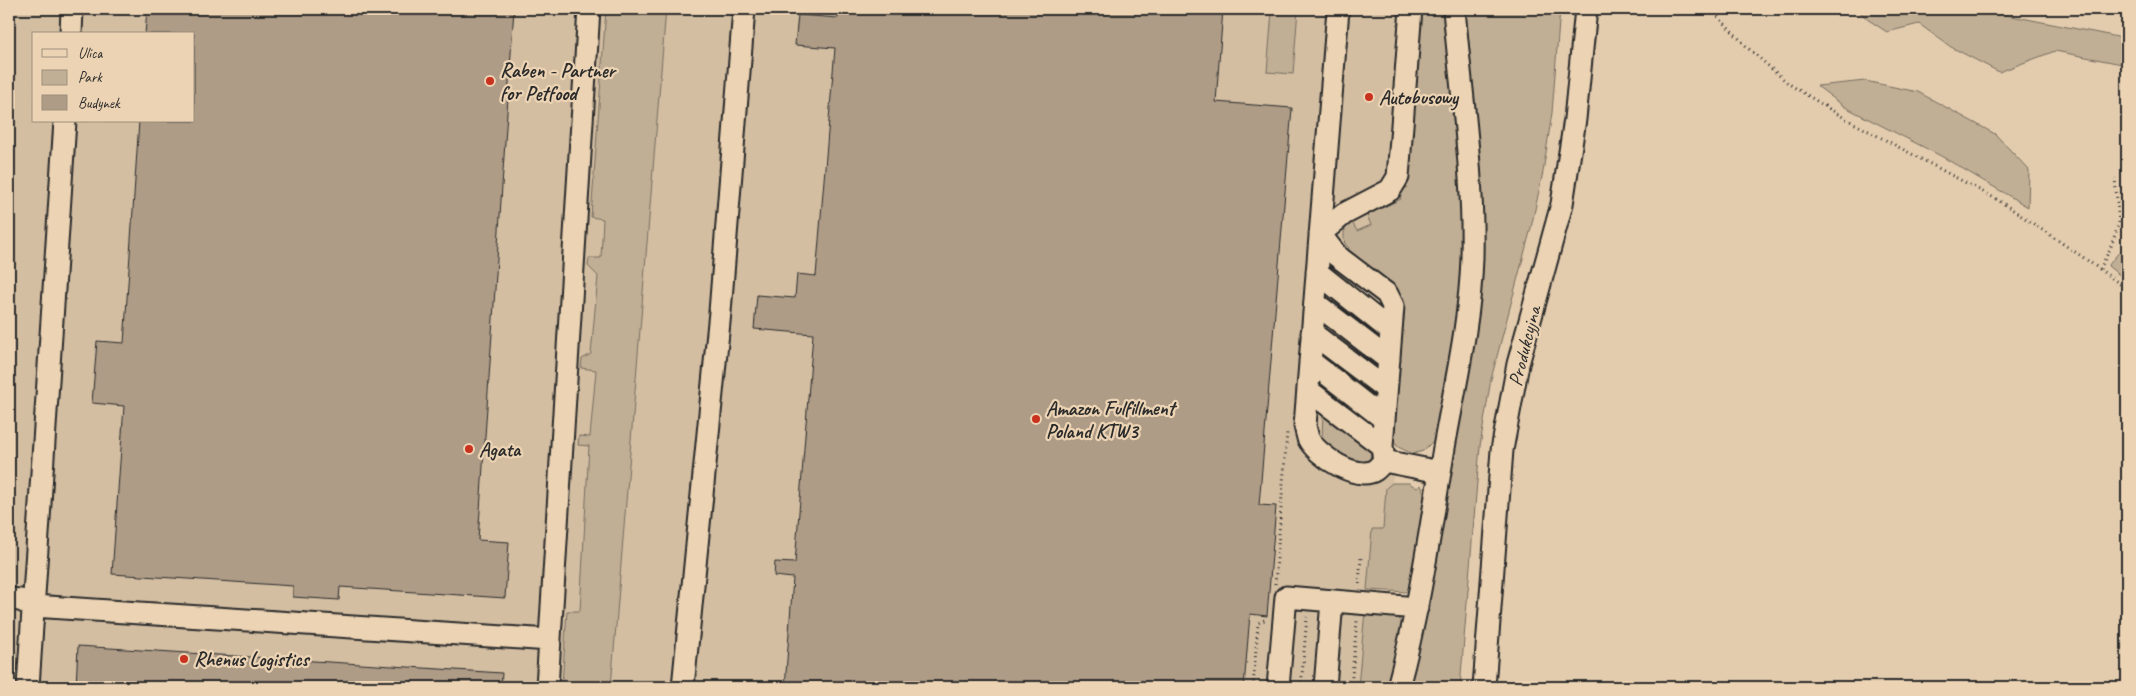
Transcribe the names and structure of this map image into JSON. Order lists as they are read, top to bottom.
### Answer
{
  "streets": {
    "street": ["Produkcyjna"]
  },
  "places": [
    "Raben - Partner for Petfood",
    "Autobusowy",
    "Amazon Fulfillment Poland KTW3",
    "Agata",
    "Rhenus Logistics"
  ],
  "legend": ["Ulica", "Park", "Budynek"]
}
